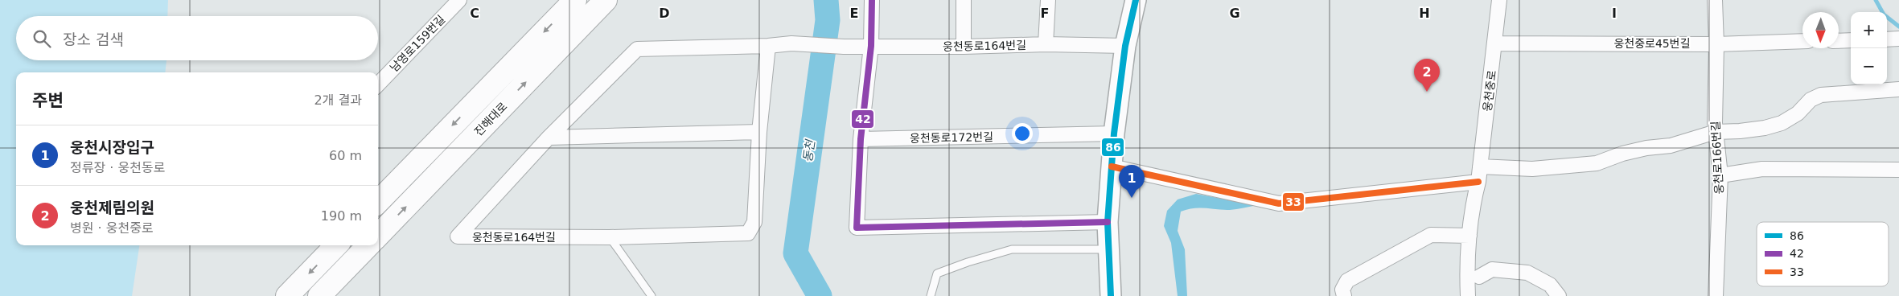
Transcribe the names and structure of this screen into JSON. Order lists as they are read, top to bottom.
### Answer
{
  "streets": {
    "highway": ["진해대로"],
    "street": [
      "남영로159번길",
      "웅천중로45번길",
      "웅천동로164번길",
      "웅천중로",
      "웅천동로172번길",
      "웅천로166번길"
    ]
  },
  "crossings": [
    ["웅천중로45번길", "웅천중로"],
    ["웅천중로45번길", "웅천로166번길"]
  ],
  "water": ["동천"],
  "lines": ["transit line 86", "transit line 42", "transit line 33"],
  "legend": ["86", "42", "33"],
  "north": "bottom",
  "page": {
    "map_buttons": ["+", "−"],
    "search": "장소 검색",
    "pins": ["2", "1"],
    "heading": ["주변", "2개 결과"],
    "list": [
      {
        "mark": "1",
        "name": "웅천시장입구",
        "note": "정류장 · 웅천동로",
        "value": "60 m"
      },
      {
        "mark": "2",
        "name": "웅천제림의원",
        "note": "병원 · 웅천중로",
        "value": "190 m"
      }
    ]
  },
  "grid": {
    "columns": [
      "C",
      "D",
      "E",
      "F",
      "G",
      "H",
      "I"
    ]
  }
}
